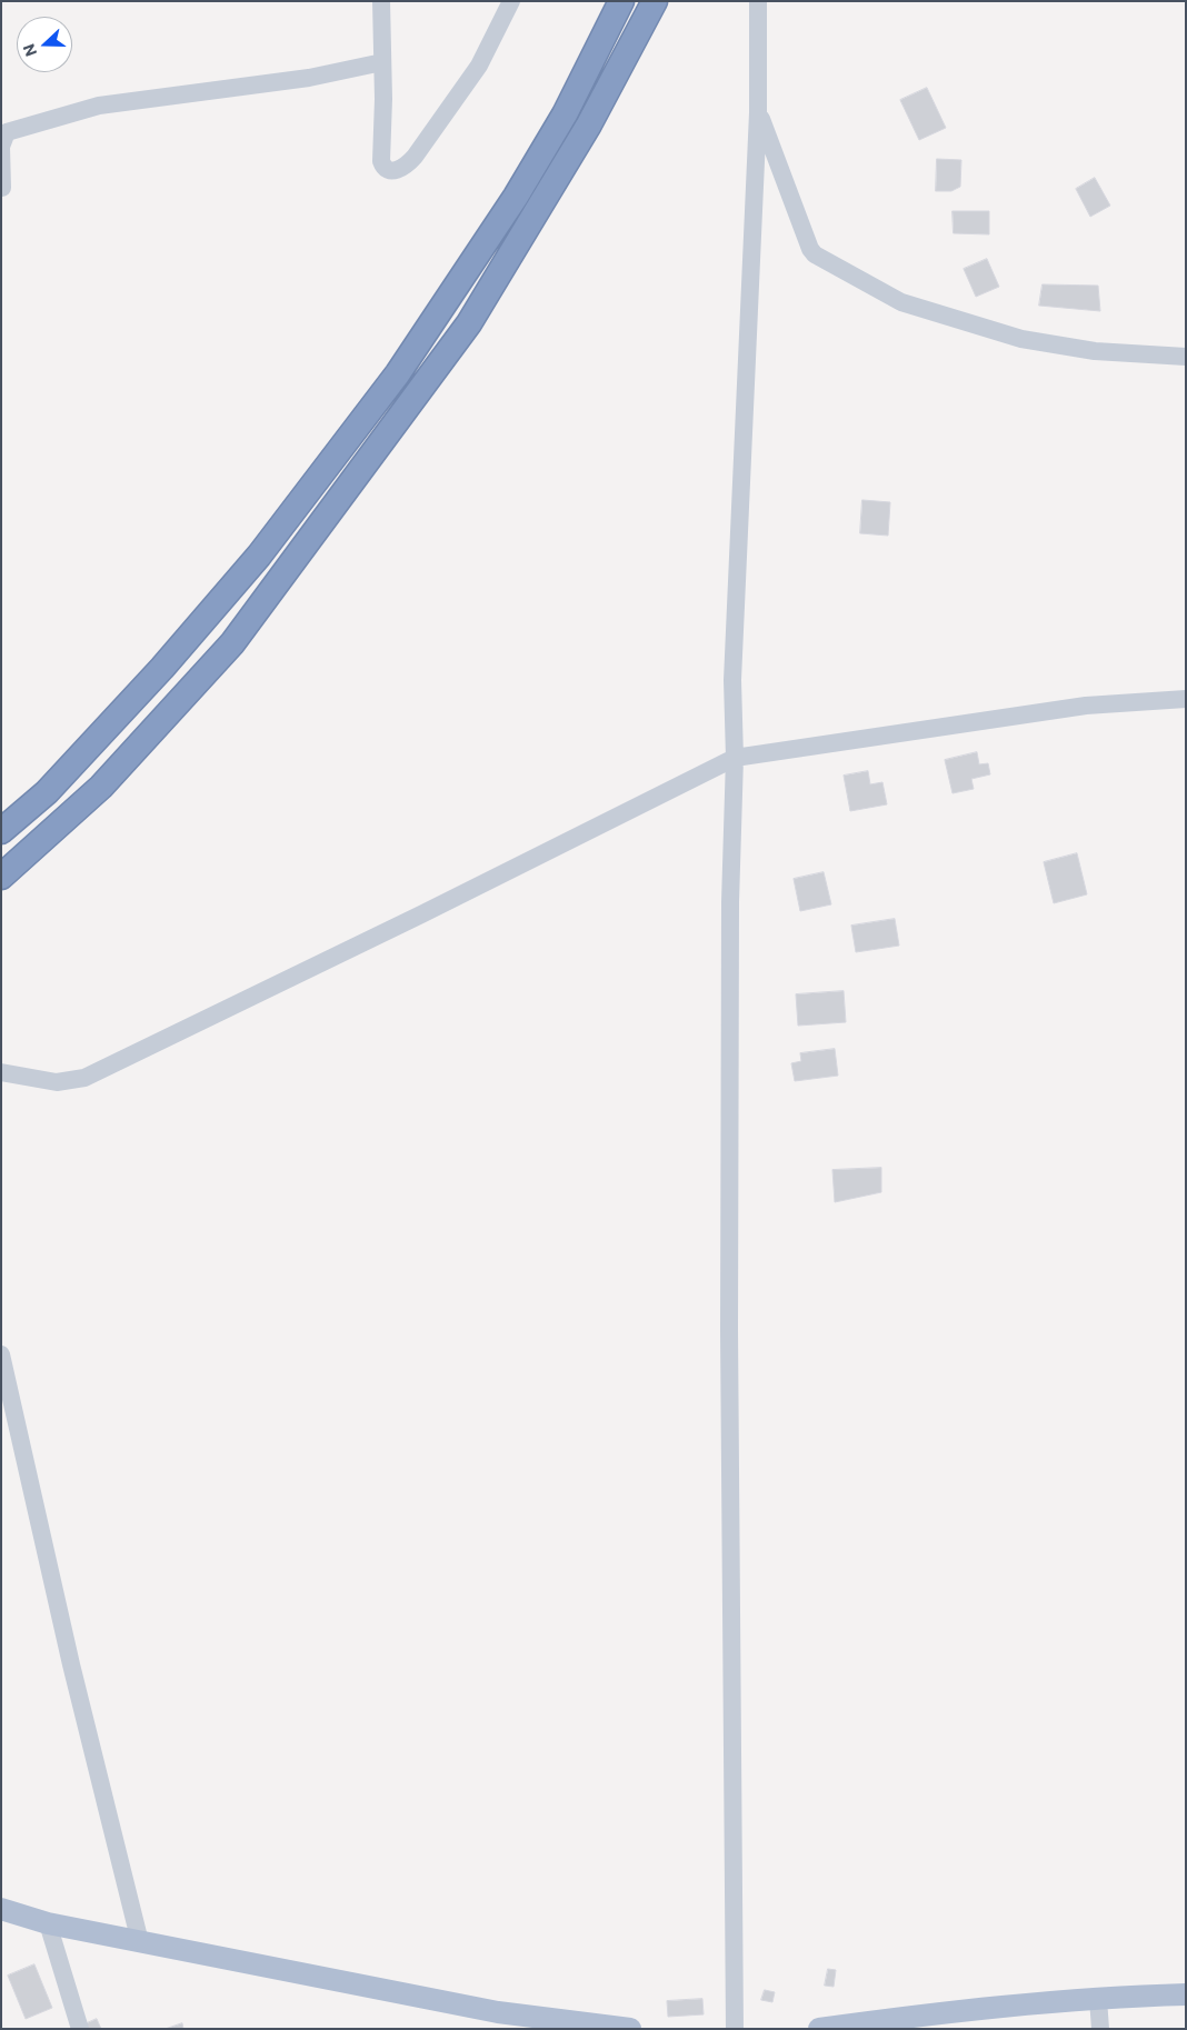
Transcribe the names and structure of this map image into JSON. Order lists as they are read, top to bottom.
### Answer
{
  "north": "left"
}
